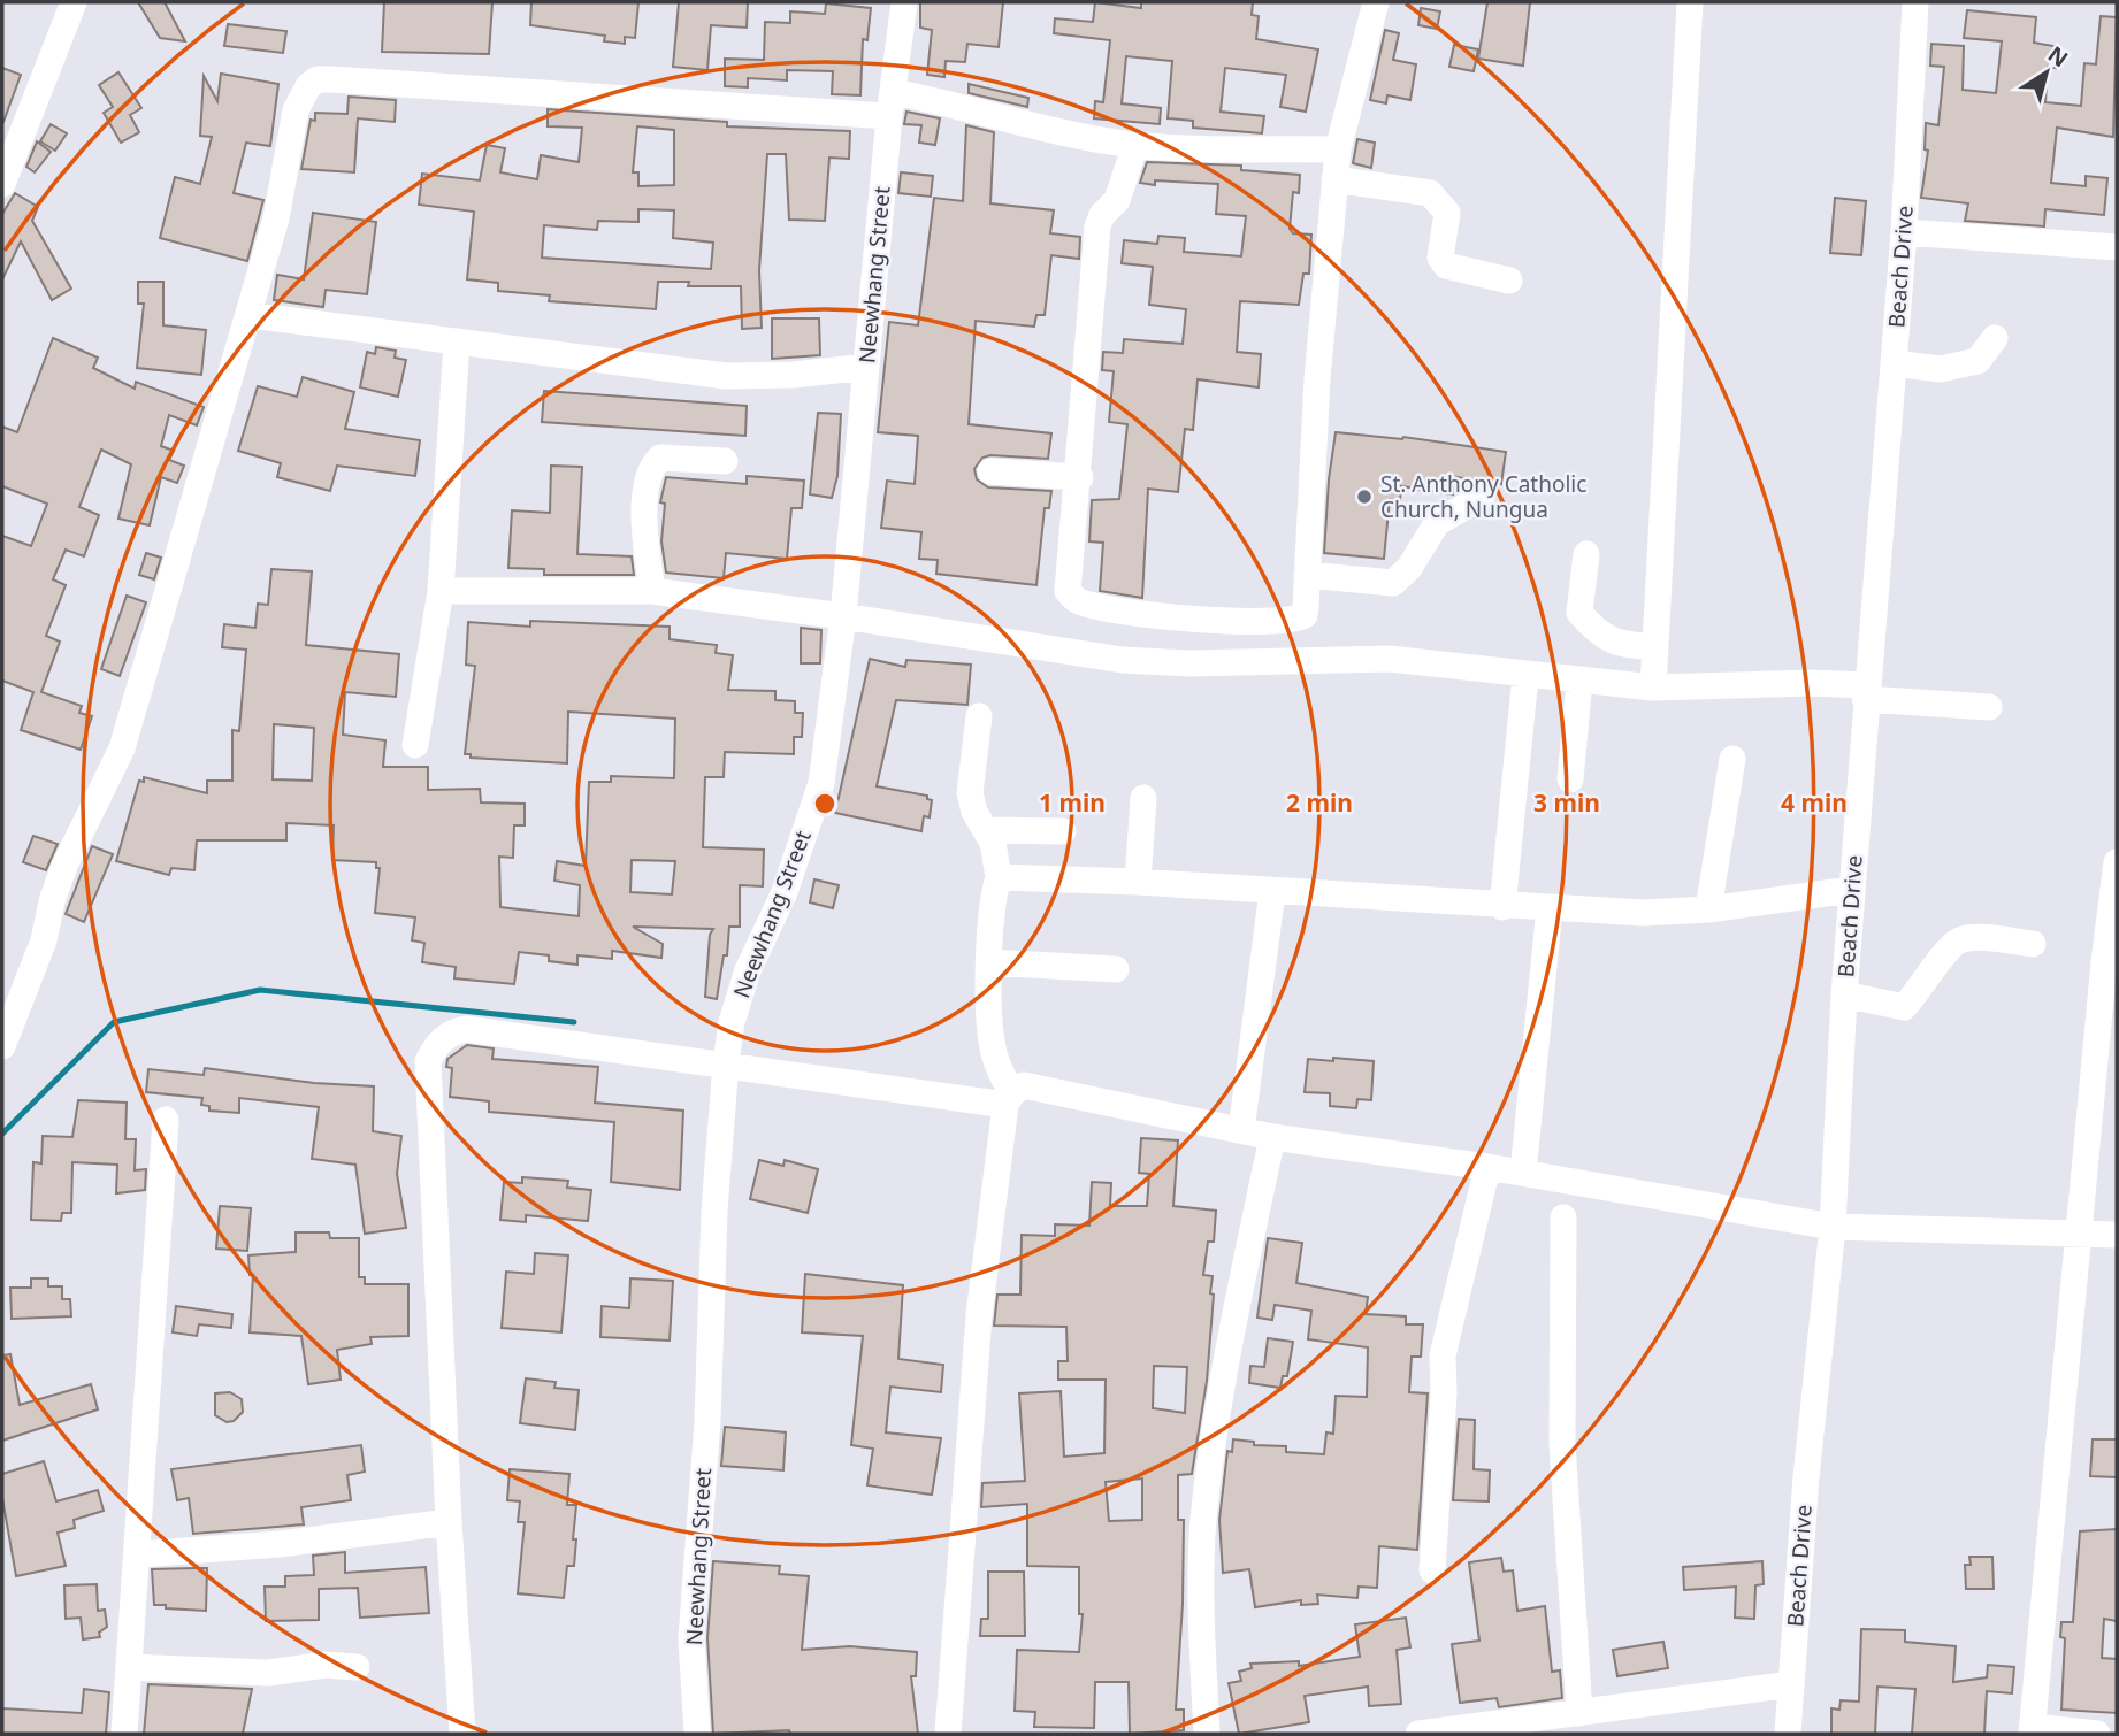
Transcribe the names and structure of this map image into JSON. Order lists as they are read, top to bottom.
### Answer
{
  "streets": {
    "street": ["Beach Drive", "Neewhang Street"]
  },
  "places": ["St. Anthony Catholic Church, Nungua"],
  "north": "top right",
  "rings": [
    "1 min",
    "2 min",
    "3 min",
    "4 min"
  ]
}
